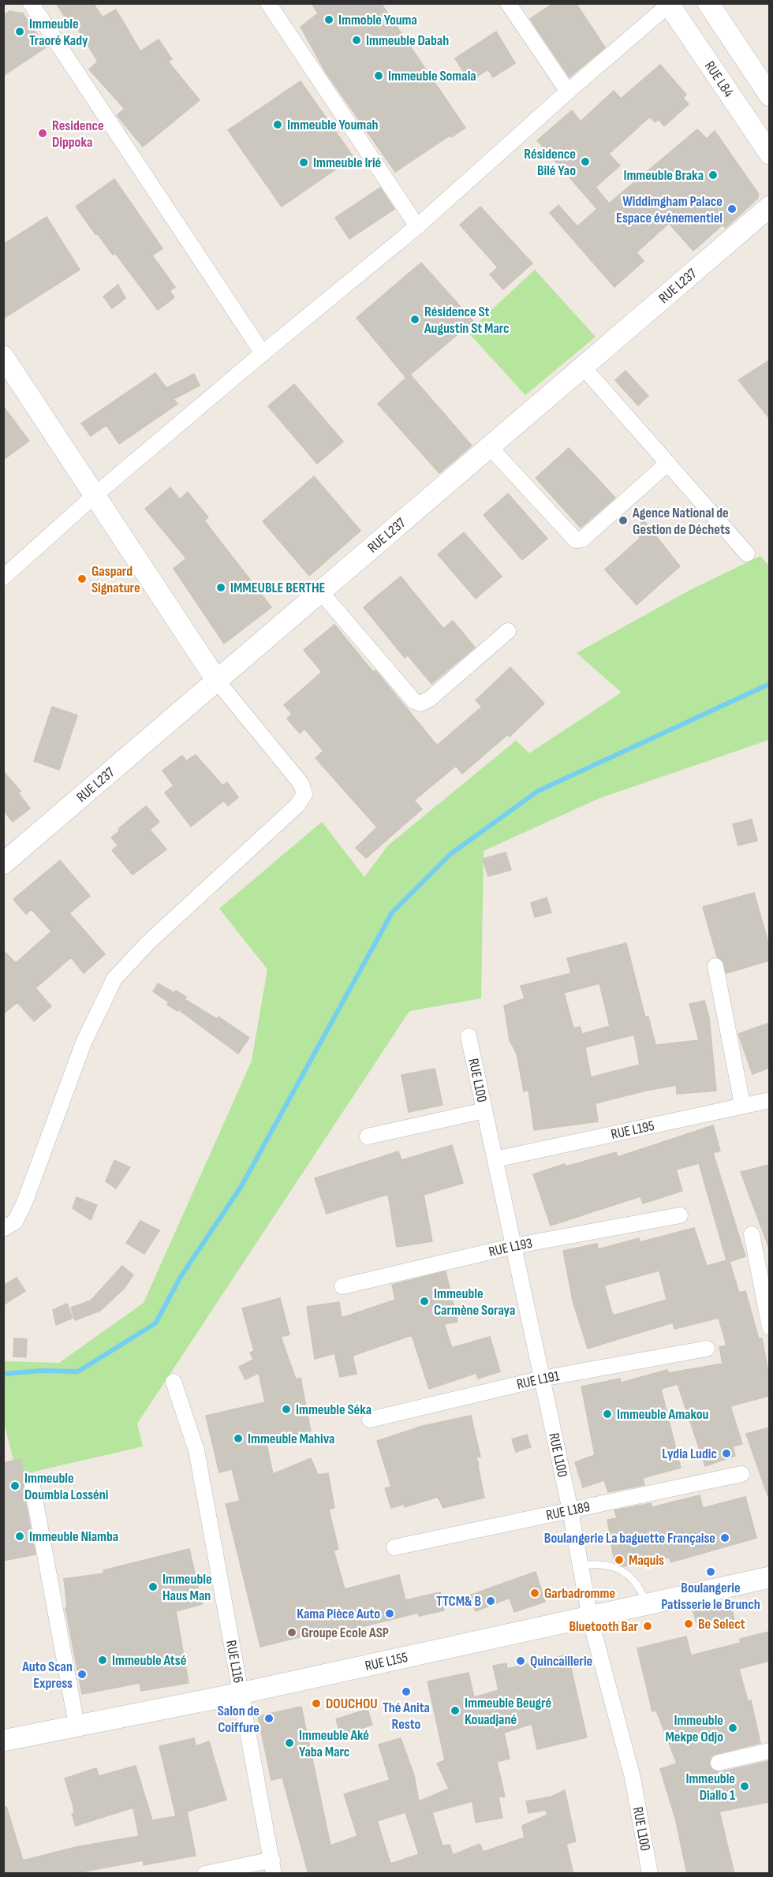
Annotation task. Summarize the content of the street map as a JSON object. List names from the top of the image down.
{
  "streets": {
    "street": [
      "RUE L84",
      "RUE L237",
      "RUE L100",
      "RUE L195",
      "RUE L193",
      "RUE L191",
      "RUE L189",
      "RUE L116",
      "RUE L155"
    ]
  },
  "crossings": [
    ["RUE L100", "RUE L195"],
    ["RUE L100", "RUE L193"],
    ["RUE L100", "RUE L191"],
    ["RUE L100", "RUE L189"],
    ["RUE L100", "RUE L155"],
    ["RUE L116", "RUE L155"]
  ],
  "places": [
    "Immoble Youma",
    "Immeuble Traoré Kady",
    "Immeuble Dabah",
    "Immeuble Somala",
    "Immeuble Youmah",
    "Residence Dippoka",
    "Résidence Bilé Yao",
    "Immeuble Irié",
    "Immeuble Braka",
    "Widdimgham Palace Espace événementiel",
    "Résidence St Augustin St Marc",
    "Agence National de Gestion de Déchets",
    "Gaspard Signature",
    "IMMEUBLE BERTHE",
    "Immeuble Carmène Soraya",
    "Immeuble Séka",
    "Immeuble Amakou",
    "Immeuble Mahiva",
    "Lydia Ludic",
    "Immeuble Doumbia Losséni",
    "Immeuble Niamba",
    "Boulangerie La baguette Française",
    "Maquis",
    "Boulangerie Patisserie le Brunch",
    "Immeuble Haus Man",
    "Garbadromme",
    "TTCM& B",
    "Kama Pièce Auto",
    "Be Select",
    "Bluetooth Bar",
    "Groupe Ecole ASP",
    "Immeuble Atsé",
    "Quincaillerie",
    "Auto Scan Express",
    "Thé Anita Resto",
    "DOUCHOU",
    "Immeuble Beugré Kouadjané",
    "Salon de Coiffure",
    "Immeuble Mekpe Odjo",
    "Immeuble Aké Yaba Marc",
    "Immeuble Diallo 1"
  ]
}
